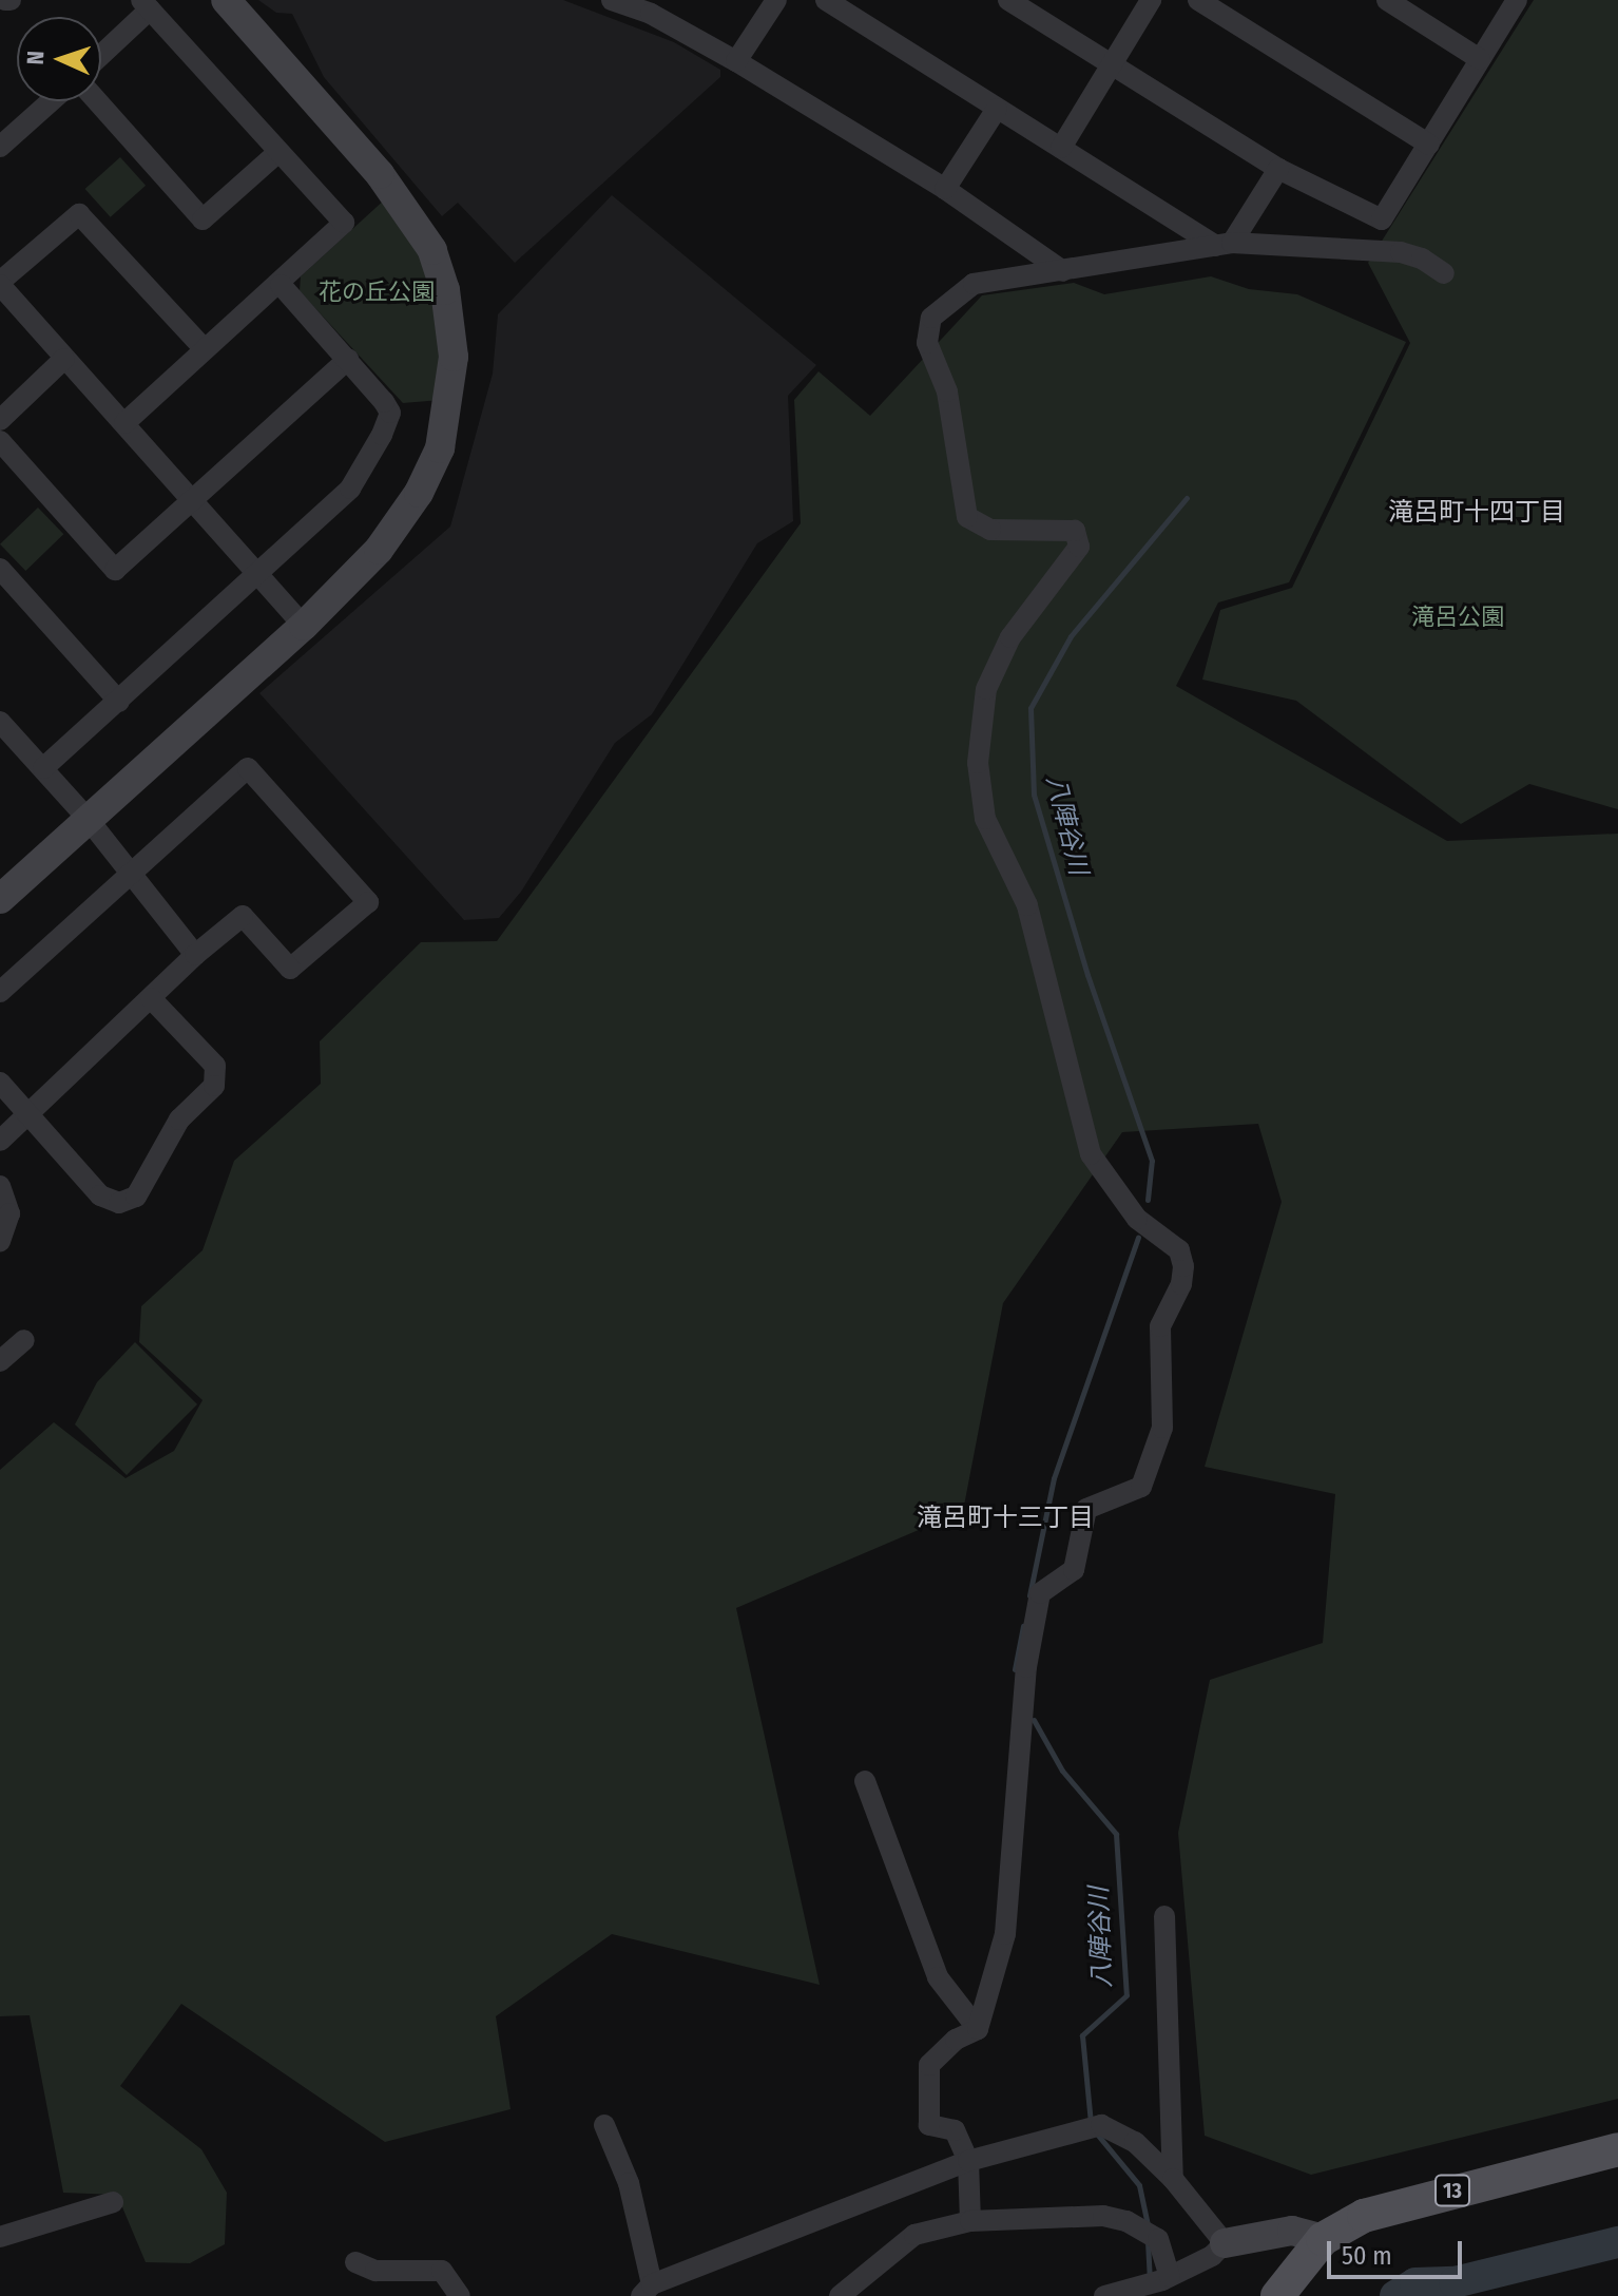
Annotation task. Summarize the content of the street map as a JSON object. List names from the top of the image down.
{
  "streets": {
    "main road": ["13"]
  },
  "districts": ["滝呂町十四丁目", "滝呂町十三丁目"],
  "water": ["八陣谷川"],
  "parks": ["花の丘公園", "滝呂公園"],
  "scale_bar": "50 m",
  "north": "left"
}
